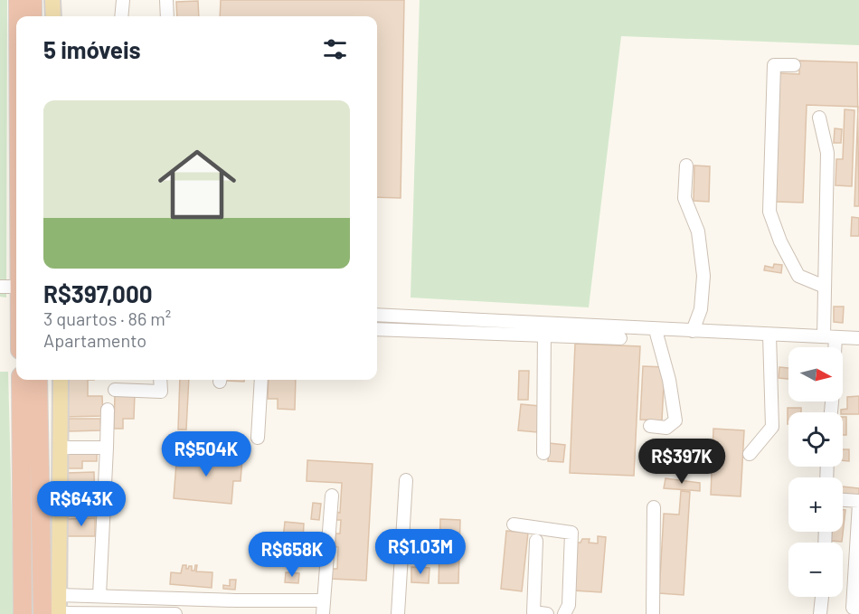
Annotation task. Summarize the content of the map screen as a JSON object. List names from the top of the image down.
{
  "north": "right",
  "page": {
    "heading": "5 imóveis",
    "list": [
      {
        "name": "R$397,000",
        "note": "3 quartos · 86 m² · Apartamento"
      }
    ],
    "map_buttons": ["+", "−"],
    "price": [
      "R$504K",
      "R$397K",
      "R$643K",
      "R$1.03M",
      "R$658K"
    ]
  }
}
